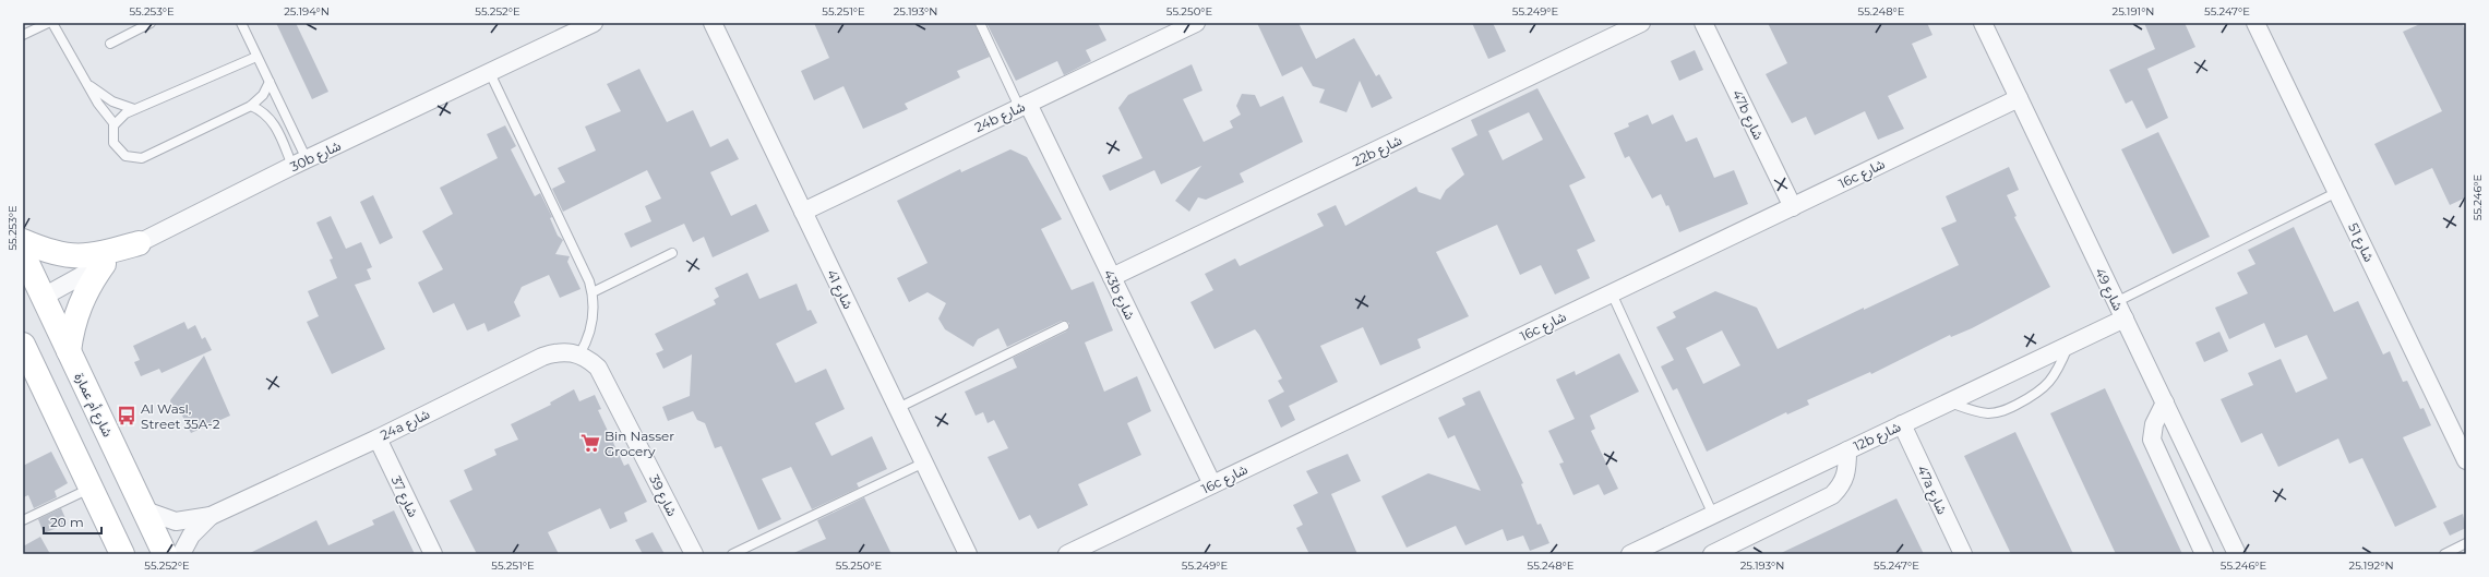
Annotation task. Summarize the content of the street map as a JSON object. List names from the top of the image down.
{
  "streets": {
    "street": [
      "47b شارع",
      "24b شارع",
      "22b شارع",
      "30b شارع",
      "16c شارع",
      "شارع 51",
      "شارع 41",
      "شارع 49",
      "43b شارع",
      "شارع أم عمارة",
      "24a شارع",
      "12b شارع",
      "47a شارع",
      "شارع 39",
      "شارع 37"
    ]
  },
  "crossings": [
    ["47b شارع", "16c شارع"],
    ["24b شارع", "شارع 41"],
    ["24b شارع", "43b شارع"],
    ["22b شارع", "43b شارع"],
    ["30b شارع", "شارع أم عمارة"],
    ["16c شارع", "شارع 49"],
    ["16c شارع", "43b شارع"],
    ["شارع 49", "12b شارع"],
    ["شارع أم عمارة", "24a شارع"],
    ["24a شارع", "شارع 39"],
    ["24a شارع", "شارع 37"],
    ["12b شارع", "47a شارع"]
  ],
  "places": {
    "bus stop": ["Al Wasl, Street 35A-2"],
    "supermarket": ["Bin Nasser Grocery"]
  },
  "scale_bar": "20 m",
  "coordinates": [
    "55.253°E",
    "25.194°N",
    "55.252°E",
    "55.251°E",
    "25.193°N",
    "55.250°E",
    "55.249°E",
    "55.248°E",
    "25.191°N",
    "55.247°E",
    "55.246°E",
    "25.192°N"
  ]
}
